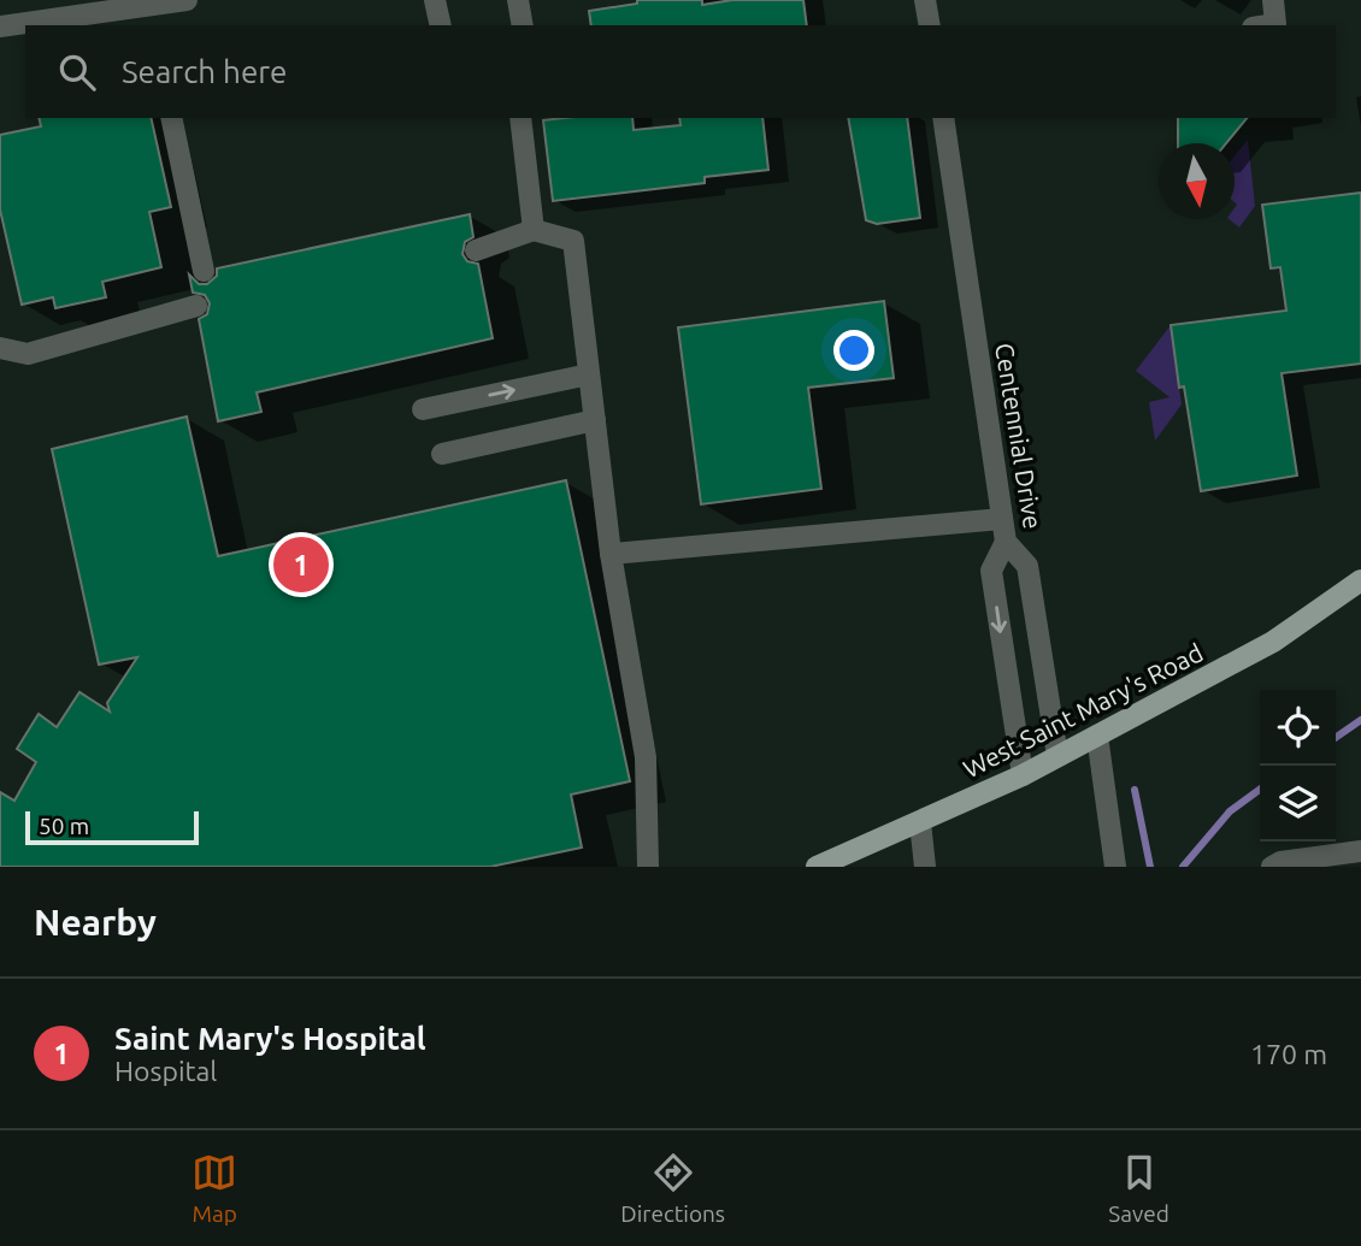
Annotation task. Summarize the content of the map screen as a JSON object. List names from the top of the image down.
{
  "streets": {
    "main road": ["West Saint Mary's Road"],
    "street": ["Centennial Drive"]
  },
  "crossings": [
    ["Centennial Drive", "West Saint Mary's Road"]
  ],
  "scale_bar": "50 m",
  "north": "bottom",
  "page": {
    "search": "Search here",
    "pins": "1",
    "scale": "50 m",
    "heading": "Nearby",
    "list": [
      {
        "mark": "1",
        "name": "Saint Mary's Hospital",
        "note": "Hospital",
        "value": "170 m"
      }
    ],
    "nav": ["Map", "Directions", "Saved"]
  }
}
